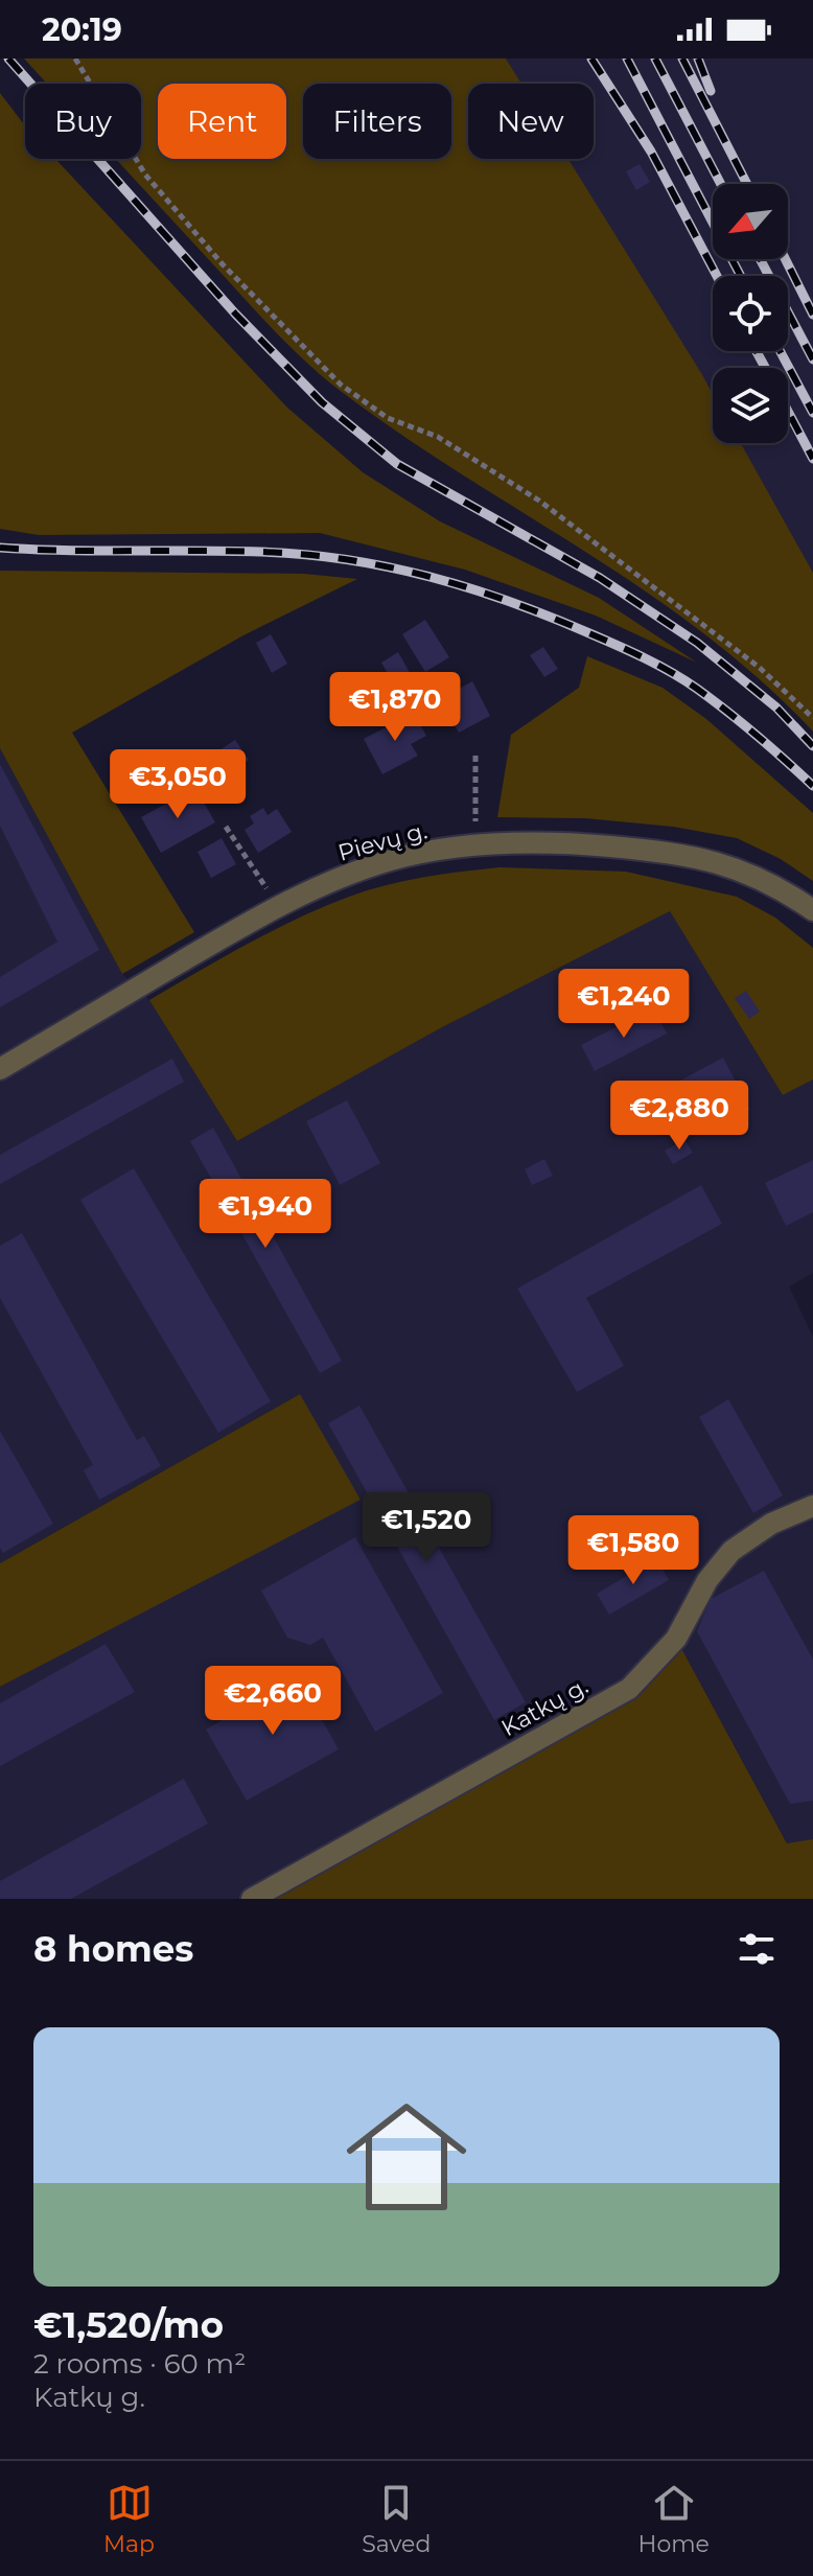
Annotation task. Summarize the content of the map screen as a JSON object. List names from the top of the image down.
{
  "streets": {
    "street": ["Pievų g.", "Katkų g."]
  },
  "north": "bottom left",
  "page": {
    "status": "20:19",
    "chip": [
      "Buy",
      "Rent",
      "Filters",
      "New"
    ],
    "price": [
      "€1,870",
      "€3,050",
      "€1,240",
      "€2,880",
      "€1,940",
      "€1,520",
      "€1,580",
      "€2,660"
    ],
    "heading": "8 homes",
    "list": [
      {
        "name": "€1,520/mo",
        "note": "2 rooms · 60 m² · Katkų g."
      }
    ],
    "tabs": ["Map", "Saved", "Home"]
  }
}
